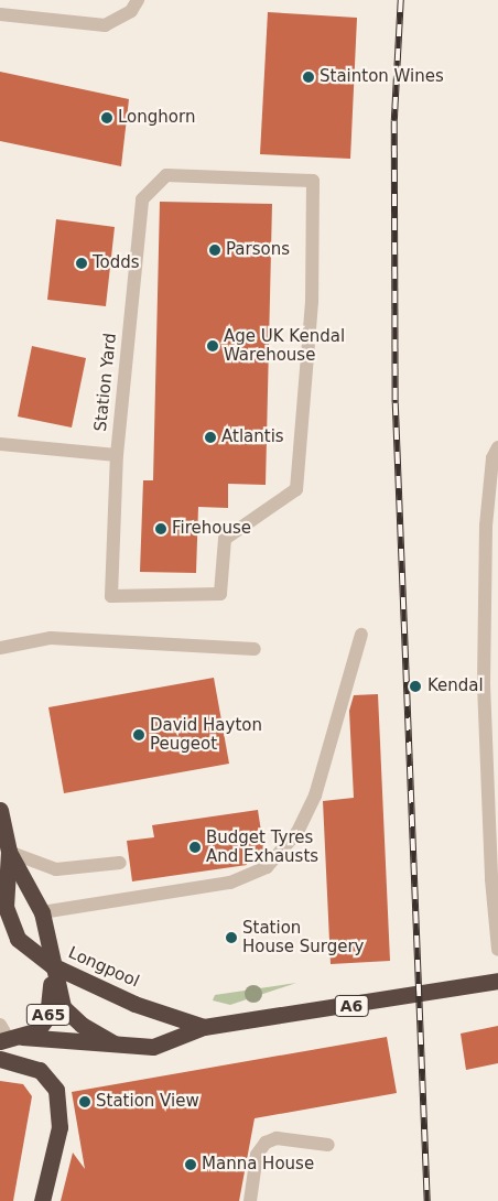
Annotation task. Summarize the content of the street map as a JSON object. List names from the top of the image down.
{
  "streets": {
    "highway": ["Longpool", "A6", "A65"],
    "lane": ["Station Yard"]
  },
  "crossings": [
    ["Longpool", "A6"],
    ["Longpool", "A65"],
    ["A6", "A65"]
  ],
  "places": [
    "Stainton Wines",
    "Longhorn",
    "Parsons",
    "Todds",
    "Age UK Kendal Warehouse",
    "Atlantis",
    "Firehouse",
    "Kendal",
    "David Hayton Peugeot",
    "Budget Tyres And Exhausts",
    "Station House Surgery",
    "Station View",
    "Manna House"
  ]
}
